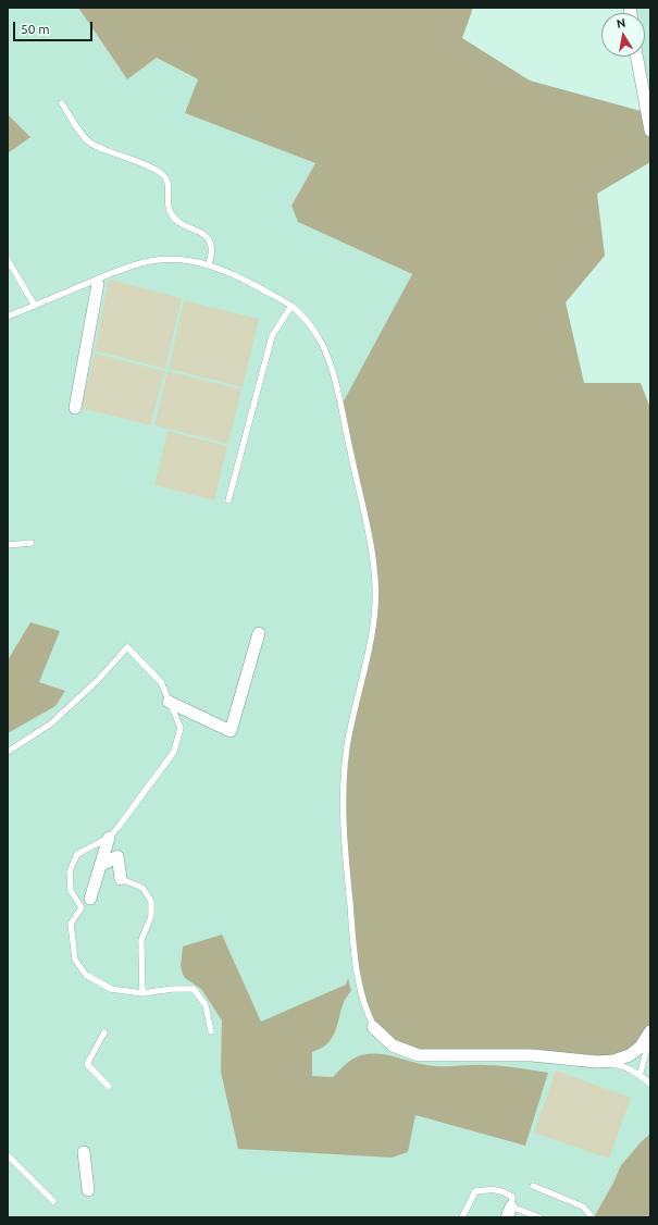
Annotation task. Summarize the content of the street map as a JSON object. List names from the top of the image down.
{
  "scale_bar": "50 m",
  "north": "top"
}
